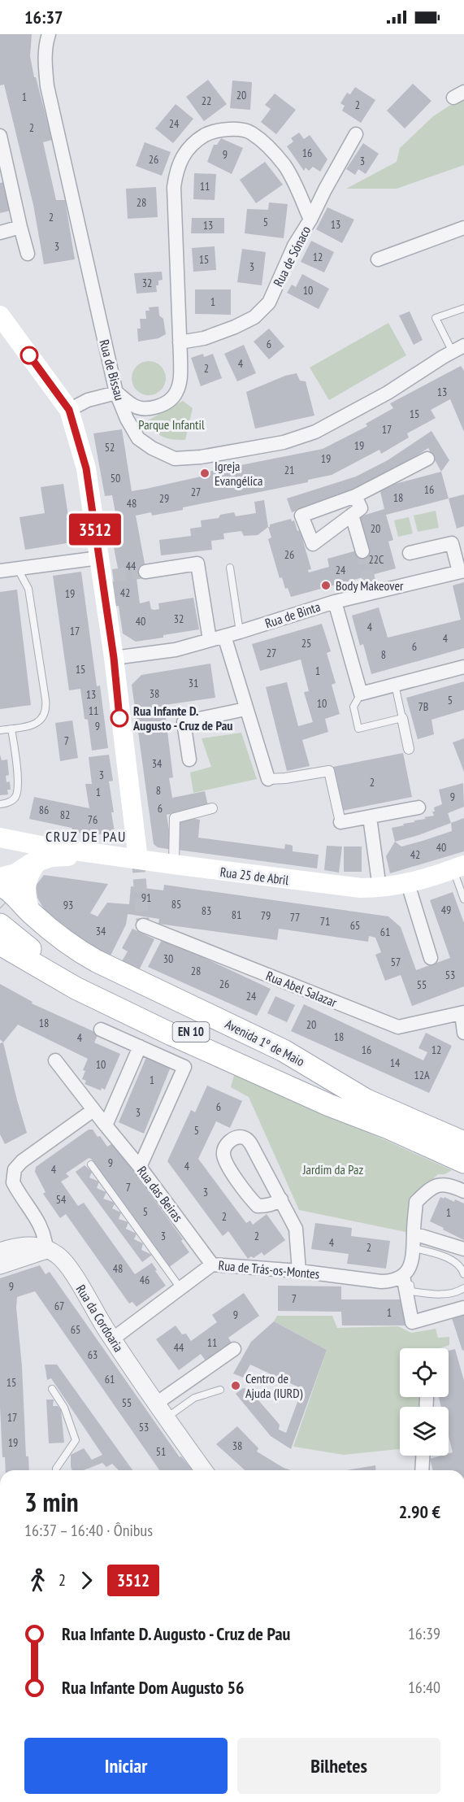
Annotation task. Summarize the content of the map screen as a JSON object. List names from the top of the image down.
{
  "streets": {
    "main road": ["Rua 25 de Abril", "EN 10", "Avenida 1º de Maio"],
    "street": [
      "Rua de Sónaco",
      "Rua de Bissau",
      "Rua de Binta",
      "Rua Abel Salazar",
      "Rua das Beiras",
      "Rua de Trás-os-Montes",
      "Rua da Cordoaria"
    ]
  },
  "crossings": [
    ["EN 10", "Avenida 1º de Maio"],
    ["Rua das Beiras", "Rua de Trás-os-Montes"],
    ["Rua de Trás-os-Montes", "Rua da Cordoaria"]
  ],
  "districts": ["CRUZ DE PAU"],
  "parks": ["Parque Infantil", "Jardim da Paz"],
  "places": [
    "Igreja Evangélica",
    "Body Makeover",
    "Rua Infante D. Augusto - Cruz de Pau",
    "Centro de Ajuda (IURD)"
  ],
  "lines": ["bus line 3512"],
  "house_numbers": [
    "20",
    "1",
    "22",
    "2",
    "24",
    "2",
    "16",
    "9",
    "26",
    "3",
    "11",
    "28",
    "2",
    "5",
    "13",
    "13",
    "3",
    "12",
    "15",
    "3",
    "32",
    "10",
    "1",
    "6",
    "4",
    "2",
    "13",
    "15",
    "17",
    "19",
    "52",
    "19",
    "21",
    "50",
    "16",
    "27",
    "18",
    "29",
    "48",
    "20",
    "26",
    "22C",
    "44",
    "24",
    "42",
    "19",
    "32",
    "40",
    "4",
    "17",
    "4",
    "25",
    "6",
    "27",
    "8",
    "15",
    "1",
    "31",
    "38",
    "13",
    "5",
    "10",
    "7B",
    "11",
    "9",
    "7",
    "34",
    "3",
    "2",
    "8",
    "1",
    "9",
    "6",
    "86",
    "82",
    "76",
    "40",
    "42",
    "91",
    "85",
    "93",
    "49",
    "83",
    "81",
    "79",
    "77",
    "71",
    "65",
    "34",
    "61",
    "30",
    "57",
    "28",
    "53",
    "26",
    "55",
    "24",
    "18",
    "20",
    "18",
    "4",
    "16",
    "12",
    "14",
    "10",
    "12A",
    "1",
    "6",
    "3",
    "5",
    "9",
    "4",
    "4",
    "7",
    "3",
    "54",
    "5",
    "1",
    "2",
    "3",
    "2",
    "4",
    "2",
    "48",
    "46",
    "9",
    "7",
    "67",
    "1",
    "9",
    "65",
    "11",
    "44",
    "63",
    "61",
    "15",
    "55",
    "17",
    "53",
    "19",
    "38",
    "51"
  ],
  "page": {
    "status": "16:37",
    "on_map": "3512",
    "heading": ["3 min", "16:37 – 16:40 · Ônibus", "2.90 €"],
    "legs": ["2", "3512"],
    "list": [
      {
        "name": "Rua Infante D. Augusto - Cruz de Pau",
        "value": "16:39"
      },
      {
        "name": "Rua Infante Dom Augusto 56",
        "value": "16:40"
      }
    ],
    "buttons": ["Iniciar", "Bilhetes"]
  }
}
